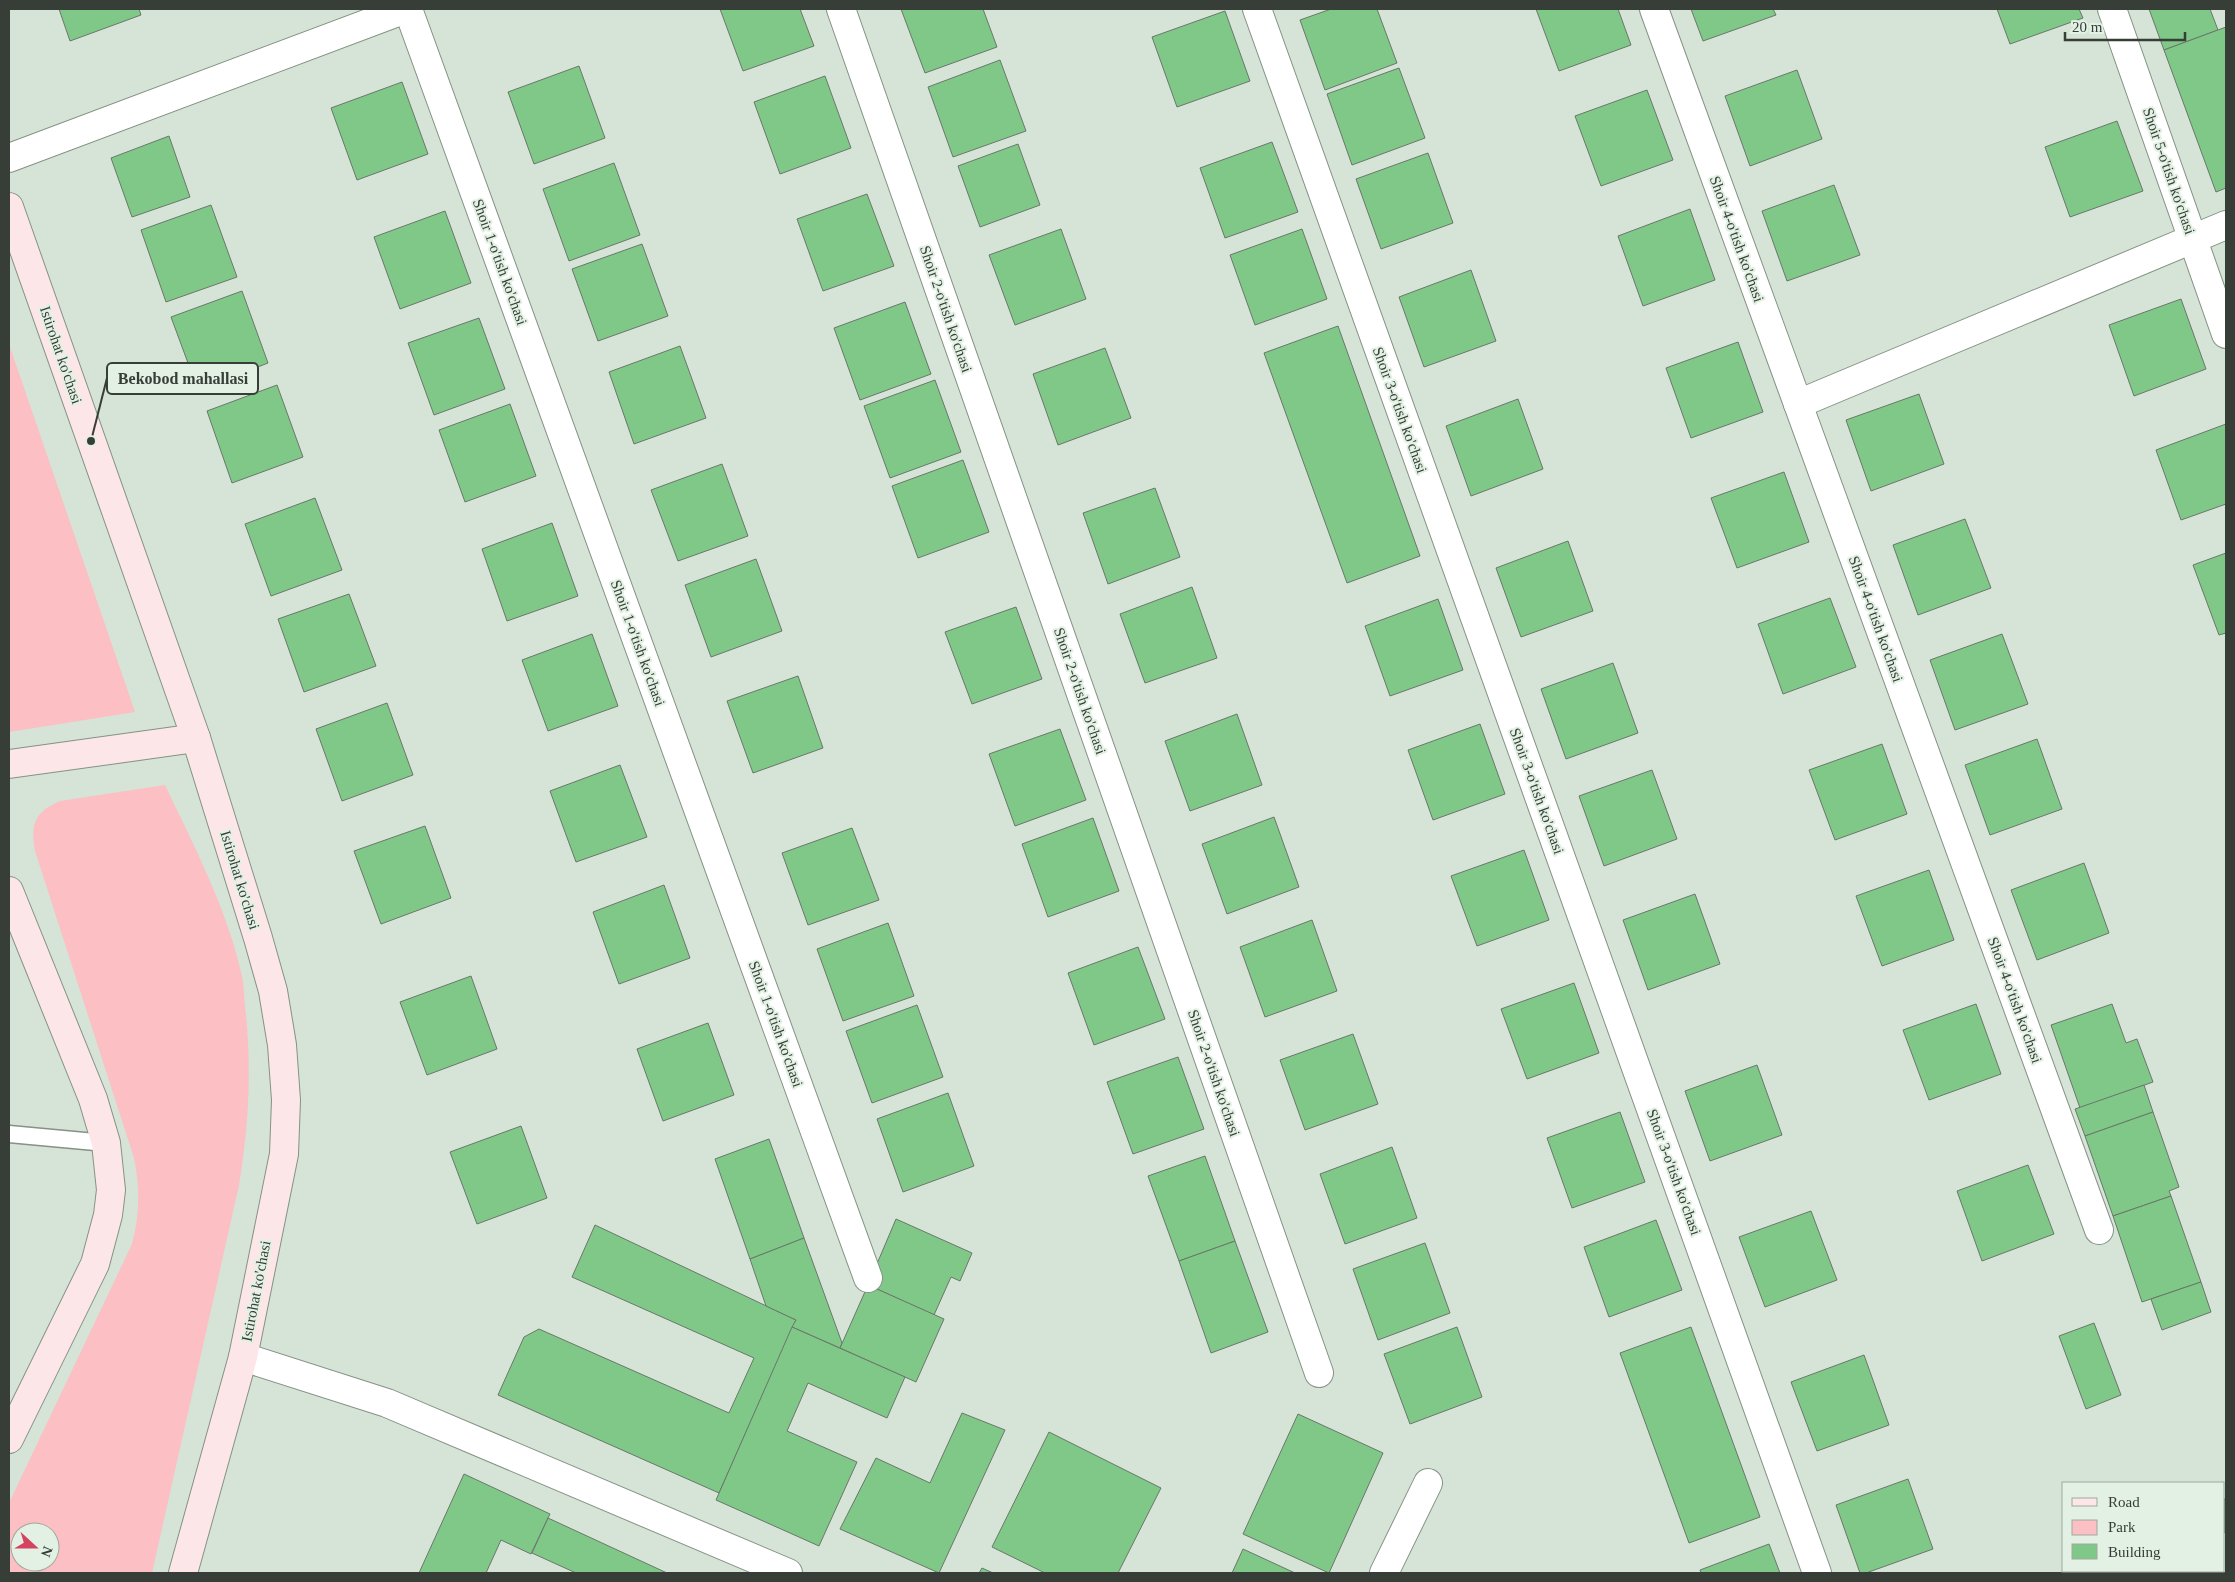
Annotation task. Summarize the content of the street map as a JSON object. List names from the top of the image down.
{
  "streets": {
    "main road": ["Istirohat ko'chasi"],
    "street": [
      "Shoir 5-o'tish ko'chasi",
      "Shoir 4-o'tish ko'chasi",
      "Shoir 1-o'tish ko'chasi",
      "Shoir 2-o'tish ko'chasi",
      "Shoir 3-o'tish ko'chasi"
    ]
  },
  "places": ["Bekobod mahallasi"],
  "legend": ["Road", "Park", "Building"],
  "scale_bar": "20 m",
  "north": "right"
}
